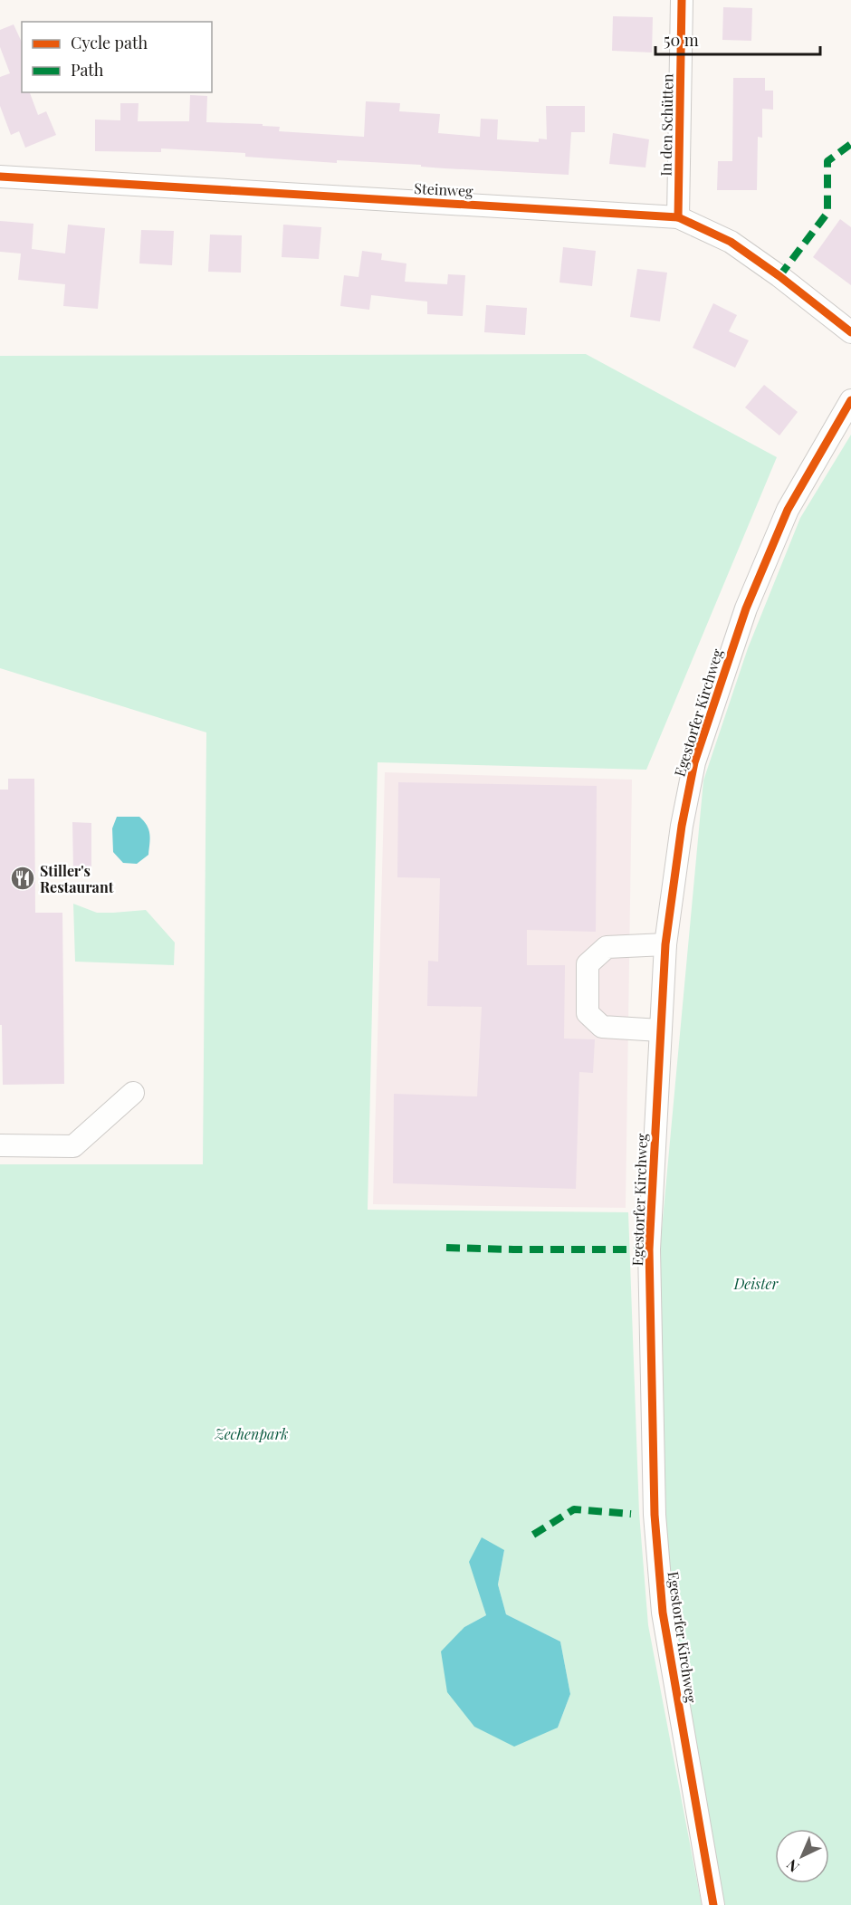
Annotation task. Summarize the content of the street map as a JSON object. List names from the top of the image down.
{
  "streets": {
    "street": ["In den Schütten", "Steinweg", "Egestorfer Kirchweg"]
  },
  "crossings": [
    ["In den Schütten", "Steinweg"]
  ],
  "parks": ["Deister", "Zechenpark"],
  "places": {
    "restaurant": ["Stiller's Restaurant"]
  },
  "legend": ["Cycle path", "Path"],
  "scale_bar": "50 m",
  "north": "bottom left"
}
